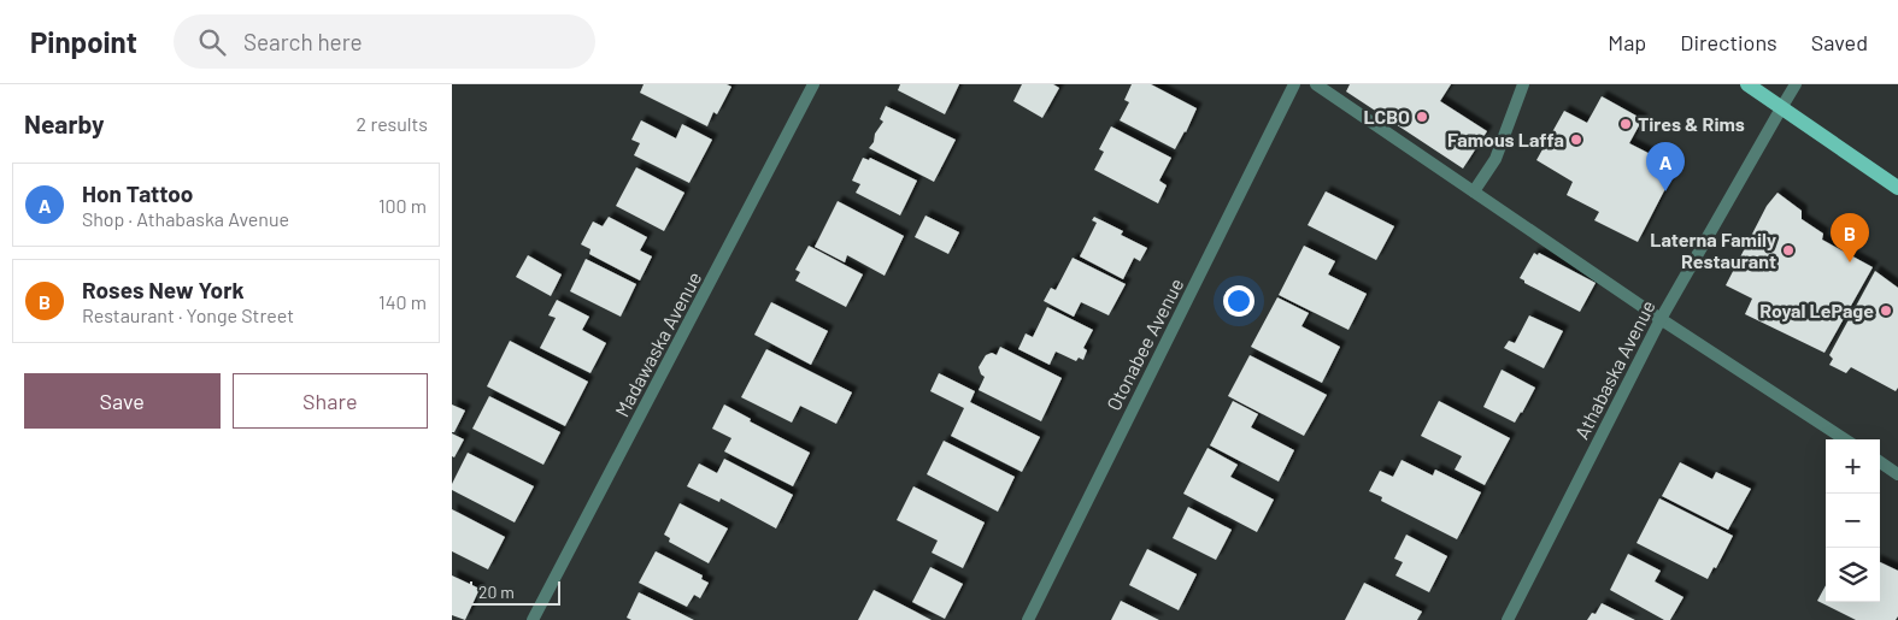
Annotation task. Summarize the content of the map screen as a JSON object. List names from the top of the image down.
{
  "streets": {
    "street": ["Madawaska Avenue", "Otonabee Avenue", "Athabaska Avenue"]
  },
  "places": [
    "LCBO",
    "Tires & Rims",
    "Famous Laffa",
    "Laterna Family Restaurant",
    "Royal LePage"
  ],
  "scale_bar": "20 m",
  "page": {
    "header": "Pinpoint",
    "search": "Search here",
    "nav": ["Map", "Directions", "Saved"],
    "heading": ["Nearby", "2 results"],
    "pins": ["A", "B"],
    "list": [
      {
        "mark": "A",
        "name": "Hon Tattoo",
        "note": "Shop · Athabaska Avenue",
        "value": "100 m"
      },
      {
        "mark": "B",
        "name": "Roses New York",
        "note": "Restaurant · Yonge Street",
        "value": "140 m"
      }
    ],
    "buttons": ["Save", "Share"],
    "map_buttons": ["+", "−"],
    "scale": "20 m"
  }
}
